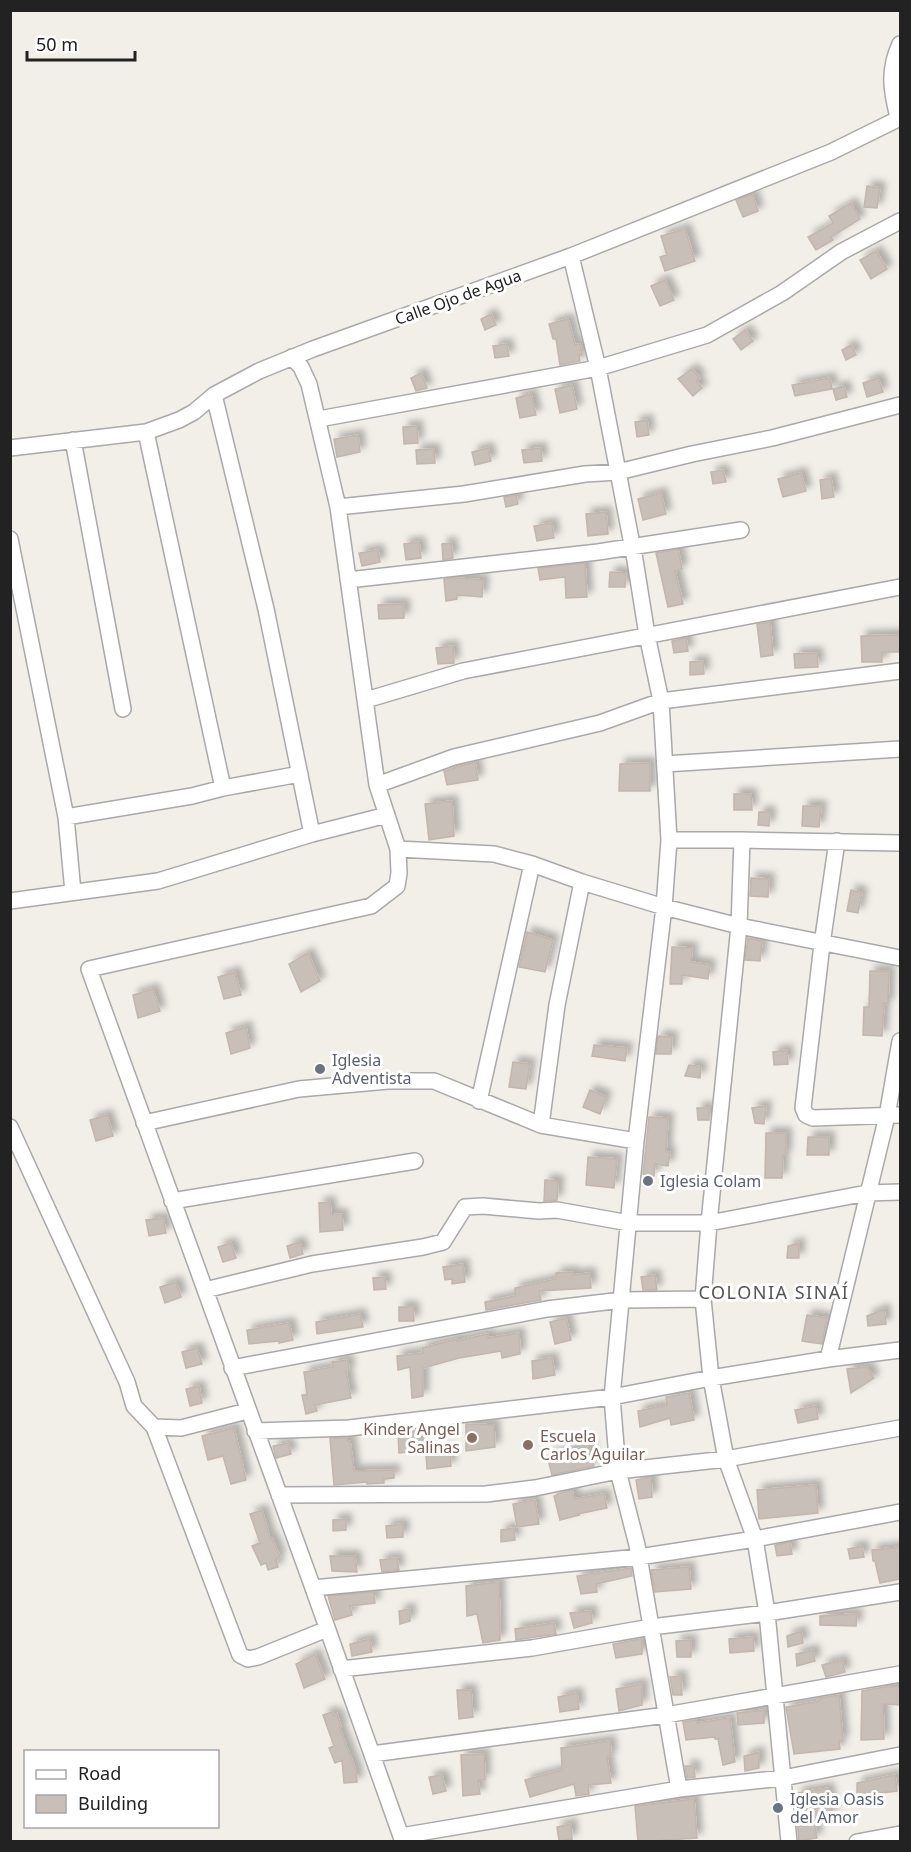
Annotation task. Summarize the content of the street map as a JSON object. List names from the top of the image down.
{
  "streets": {
    "street": ["Calle Ojo de Agua"]
  },
  "districts": ["COLONIA SINAÍ"],
  "places": [
    "Iglesia Adventista",
    "Iglesia Colam",
    "Kinder Angel Salinas",
    "Escuela Carlos Aguilar",
    "Iglesia Oasis del Amor"
  ],
  "legend": ["Road", "Building"],
  "scale_bar": "50 m"
}
